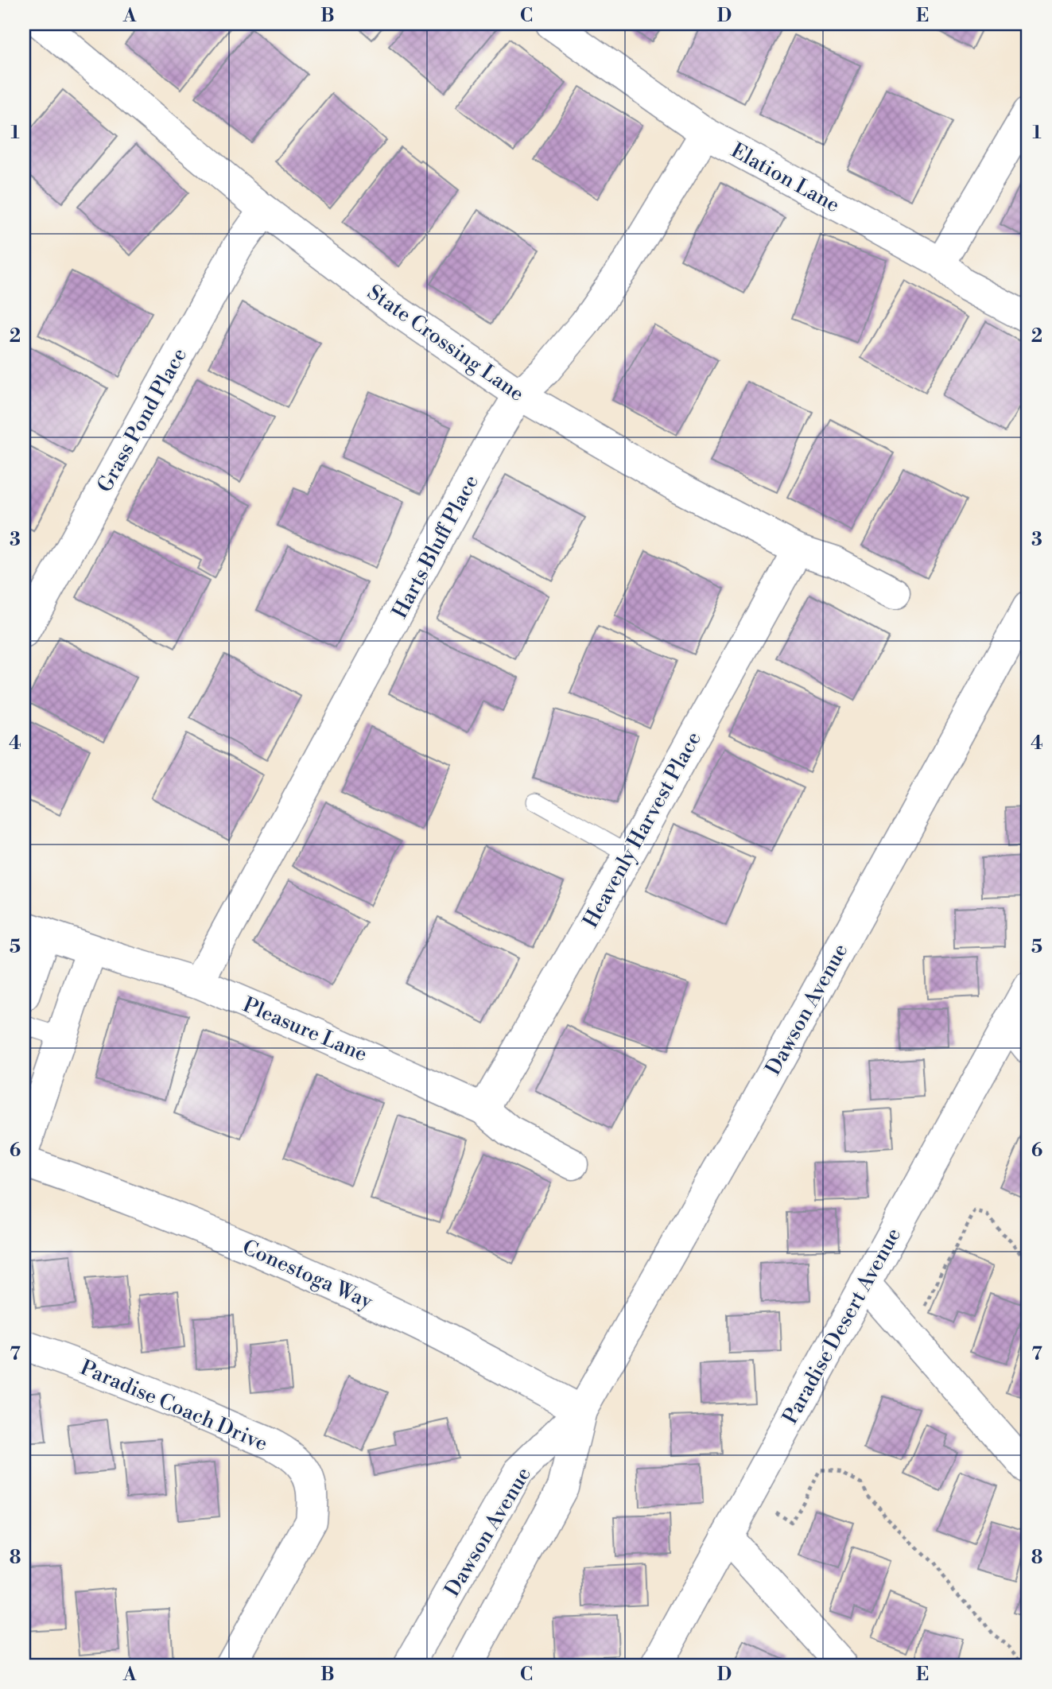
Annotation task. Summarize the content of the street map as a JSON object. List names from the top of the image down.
{
  "streets": {
    "street": [
      "Elation Lane",
      "State Crossing Lane",
      "Grass Pond Place",
      "Harts Bluff Place",
      "Heavenly Harvest Place",
      "Dawson Avenue",
      "Pleasure Lane",
      "Conestoga Way",
      "Paradise Desert Avenue",
      "Paradise Coach Drive"
    ]
  },
  "crossings": [
    ["Elation Lane", "Harts Bluff Place"],
    ["State Crossing Lane", "Grass Pond Place"],
    ["State Crossing Lane", "Harts Bluff Place"],
    ["State Crossing Lane", "Heavenly Harvest Place"],
    ["Harts Bluff Place", "Pleasure Lane"],
    ["Heavenly Harvest Place", "Pleasure Lane"],
    ["Dawson Avenue", "Conestoga Way"]
  ],
  "grid": {
    "columns": [
      "A",
      "B",
      "C",
      "D",
      "E"
    ],
    "rows": [
      "1",
      "2",
      "3",
      "4",
      "5",
      "6",
      "7",
      "8"
    ]
  }
}
